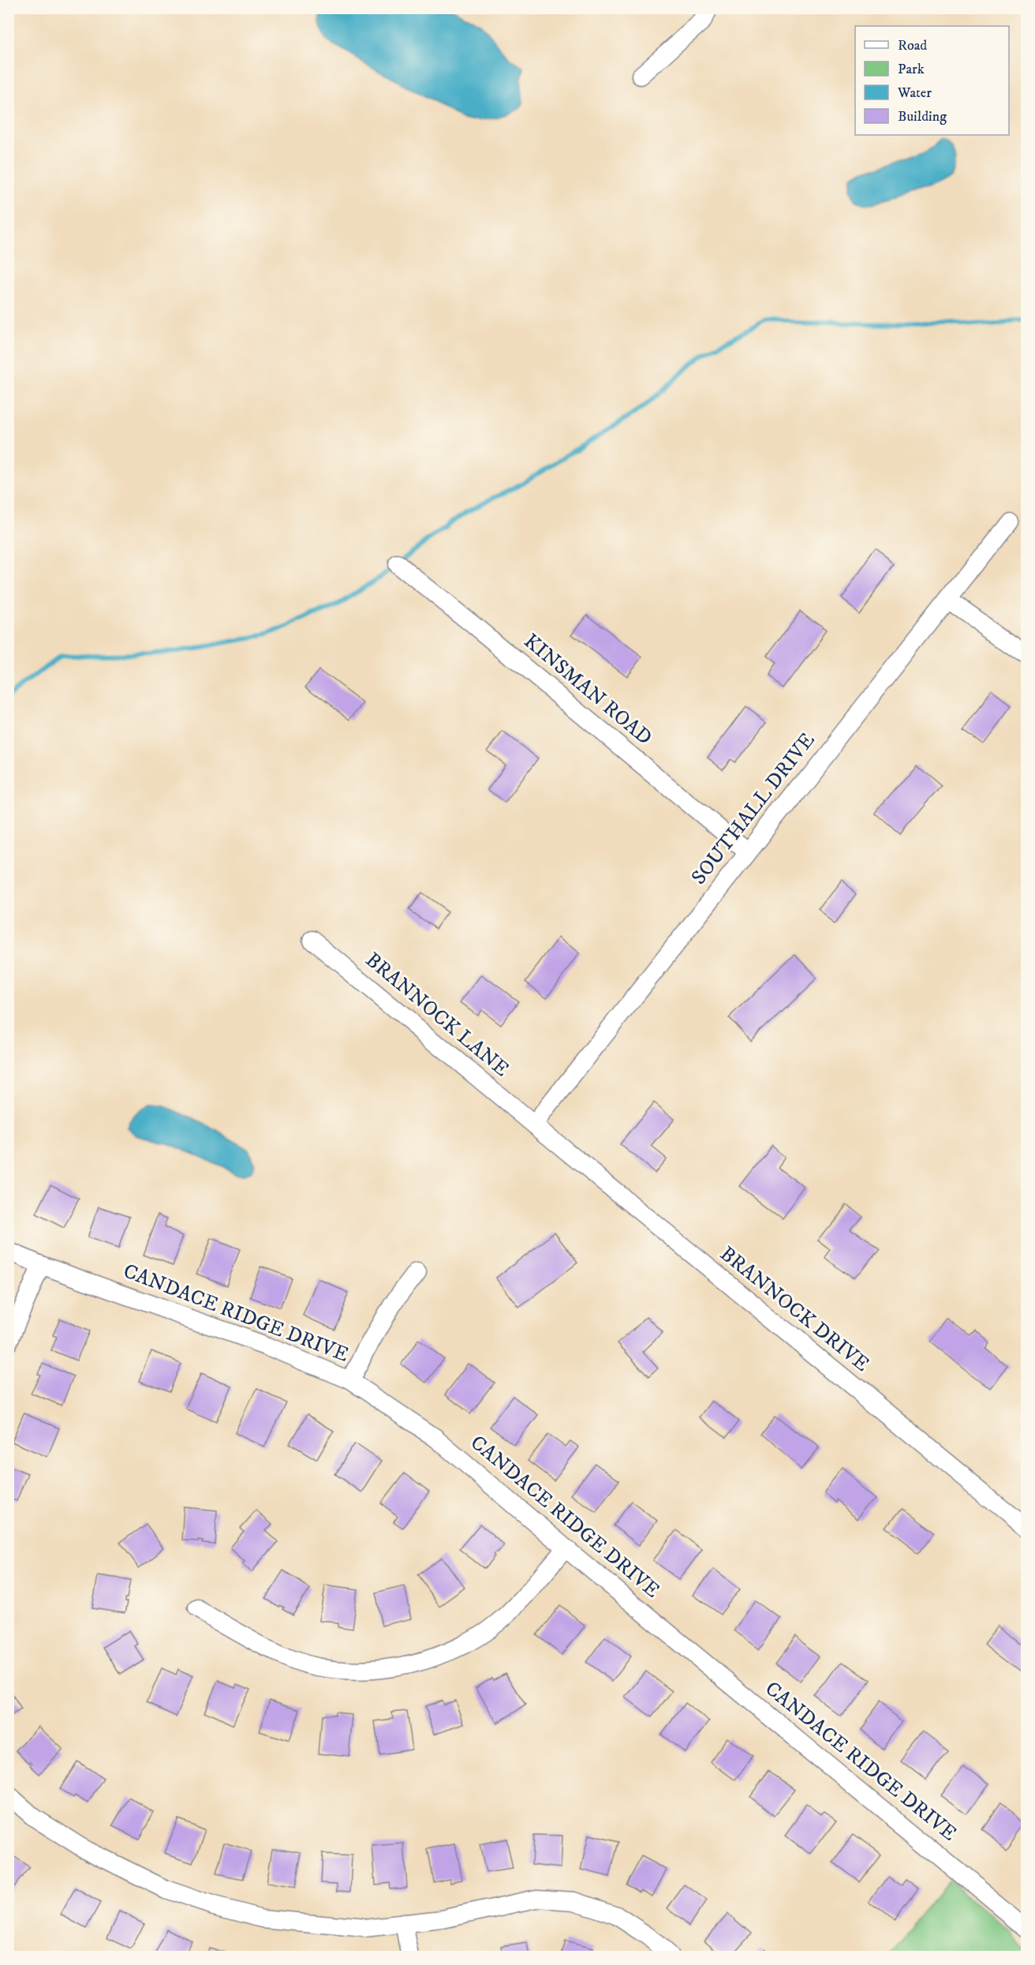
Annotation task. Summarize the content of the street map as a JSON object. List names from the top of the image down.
{
  "streets": {
    "street": [
      "KINSMAN ROAD",
      "SOUTHALL DRIVE",
      "BRANNOCK LANE",
      "BRANNOCK DRIVE",
      "CANDACE RIDGE DRIVE"
    ]
  },
  "crossings": [
    ["KINSMAN ROAD", "SOUTHALL DRIVE"],
    ["SOUTHALL DRIVE", "BRANNOCK LANE"],
    ["SOUTHALL DRIVE", "BRANNOCK DRIVE"],
    ["BRANNOCK LANE", "BRANNOCK DRIVE"]
  ],
  "legend": [
    "Road",
    "Park",
    "Water",
    "Building"
  ]
}
